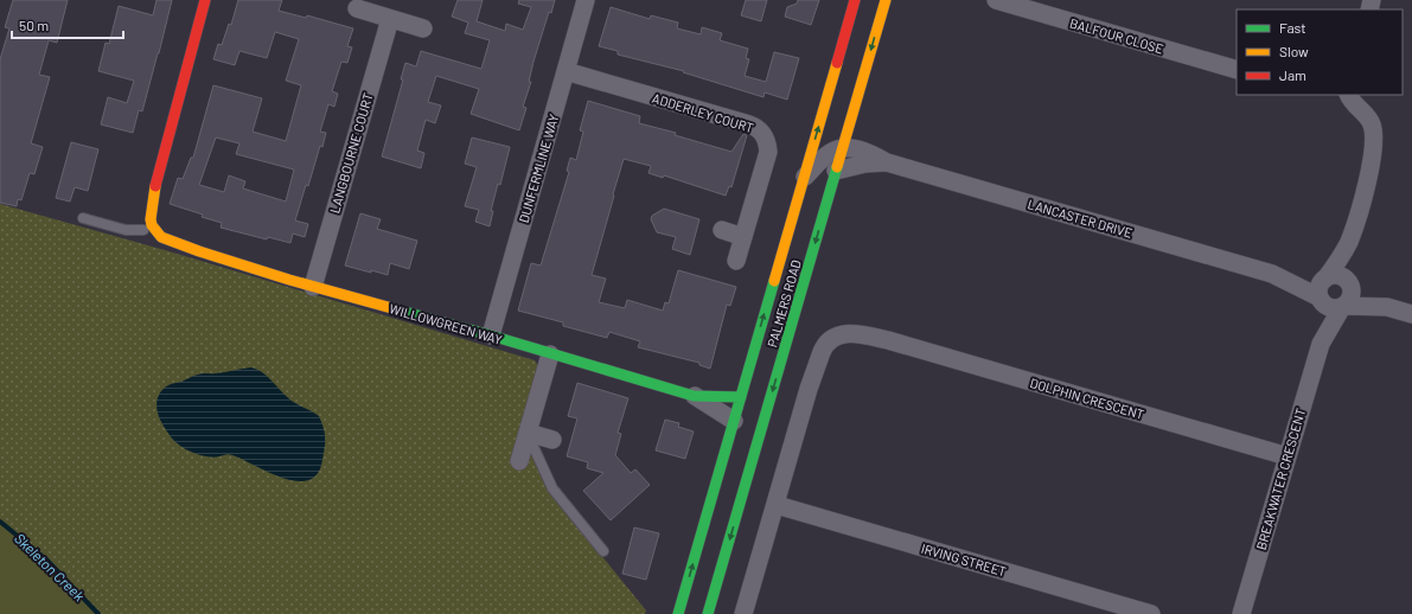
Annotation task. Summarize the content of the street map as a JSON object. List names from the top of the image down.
{
  "streets": {
    "main road": ["PALMERS ROAD", "WILLOWGREEN WAY"],
    "street": [
      "BALFOUR CLOSE",
      "ADDERLEY COURT",
      "LANGBOURNE COURT",
      "DUNFERMLINE WAY",
      "LANCASTER DRIVE",
      "DOLPHIN CRESCENT",
      "BREAKWATER CRESCENT",
      "IRVING STREET"
    ]
  },
  "crossings": [
    ["ADDERLEY COURT", "DUNFERMLINE WAY"],
    ["LANGBOURNE COURT", "WILLOWGREEN WAY"],
    ["DUNFERMLINE WAY", "WILLOWGREEN WAY"],
    ["LANCASTER DRIVE", "PALMERS ROAD"],
    ["LANCASTER DRIVE", "BREAKWATER CRESCENT"],
    ["PALMERS ROAD", "WILLOWGREEN WAY"],
    ["DOLPHIN CRESCENT", "BREAKWATER CRESCENT"],
    ["DOLPHIN CRESCENT", "IRVING STREET"]
  ],
  "water": ["Skeleton Creek"],
  "legend": ["Fast", "Slow", "Jam"],
  "scale_bar": "50 m"
}
